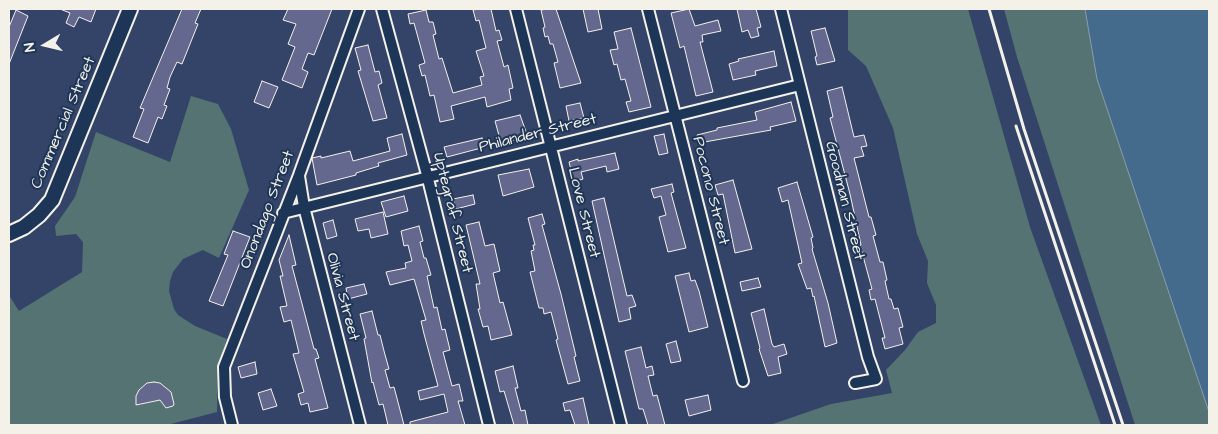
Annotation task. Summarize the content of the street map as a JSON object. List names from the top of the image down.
{
  "streets": {
    "main road": ["Commercial Street"],
    "street": [
      "Philander Street",
      "Pocono Street",
      "Goodman Street",
      "Onondago Street",
      "Uptegraf Street",
      "Love Street",
      "Olivia Street"
    ]
  },
  "crossings": [
    ["Philander Street", "Pocono Street"],
    ["Philander Street", "Goodman Street"],
    ["Philander Street", "Onondago Street"],
    ["Philander Street", "Uptegraf Street"],
    ["Philander Street", "Love Street"],
    ["Philander Street", "Olivia Street"],
    ["Onondago Street", "Olivia Street"]
  ],
  "north": "left"
}
